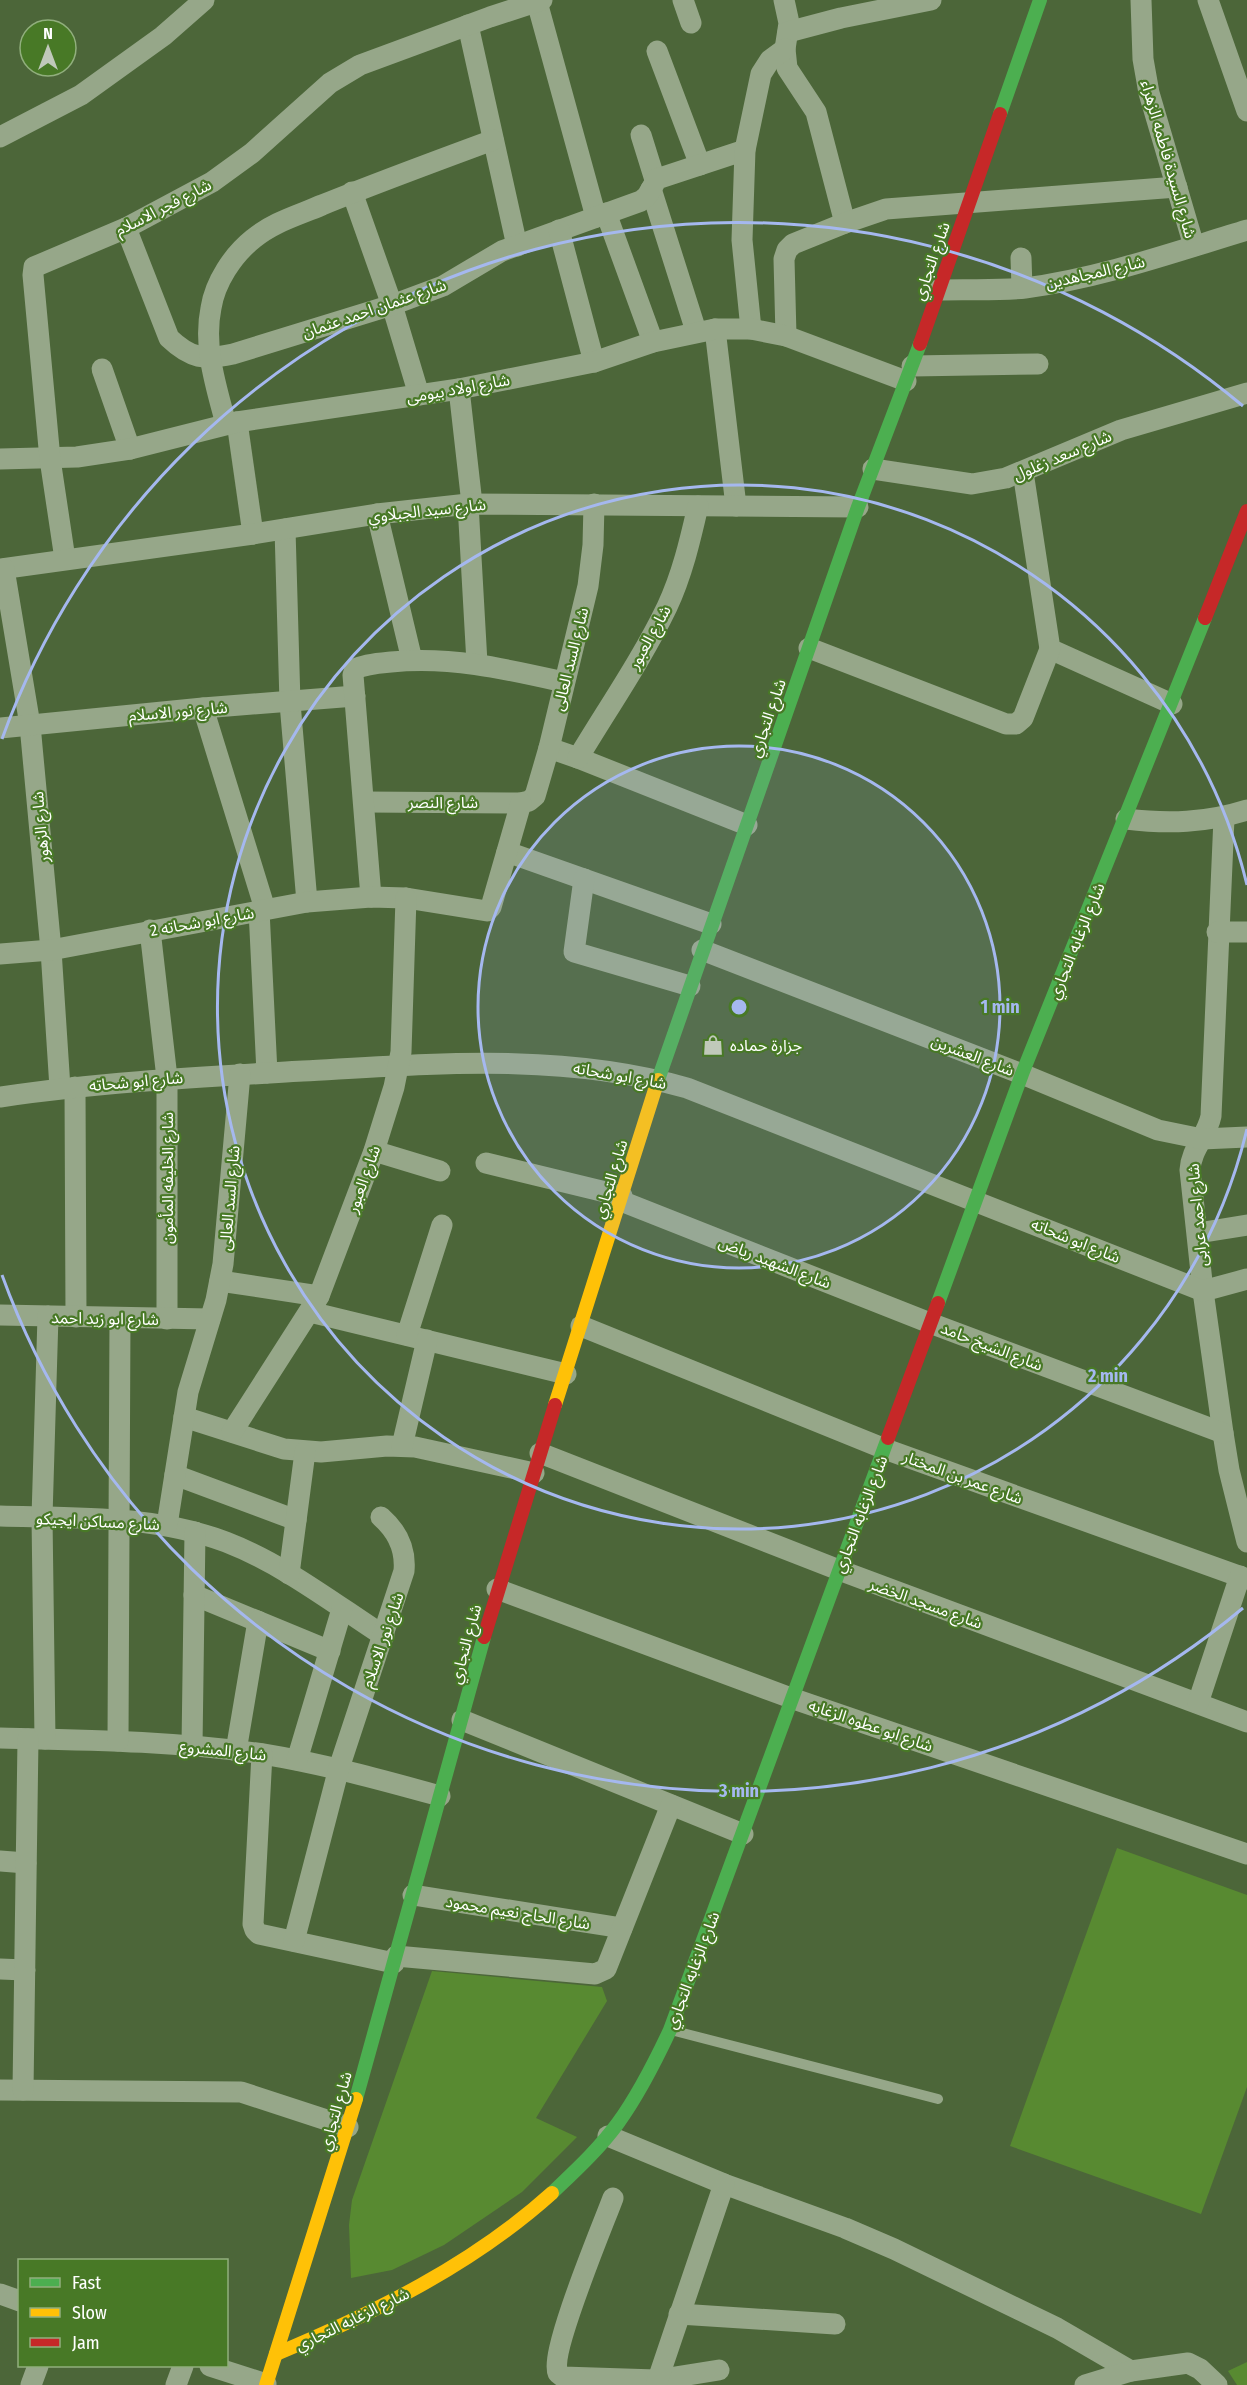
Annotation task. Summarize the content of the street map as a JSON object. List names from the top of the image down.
{
  "streets": {
    "street": [
      "شارع السيدة فاطمه الزهراء",
      "شارع فجر الاسلام",
      "شارع التجاري",
      "شارع المجاهدين",
      "شارع عثمان احمد عثمان",
      "شارع اولاد بيومى",
      "شارع سعد زغلول",
      "شارع سيد الجبلاوي",
      "شارع العبور",
      "شارع السد العالى",
      "شارع نور الاسلام",
      "شارع النصر",
      "شارع الزهور",
      "شارع ابو شحاته 2",
      "شارع الزغابه التجاري",
      "شارع العشرين",
      "شارع ابو شحاته",
      "شارع الخليفه المأمون",
      "شارع احمد عرابى",
      "شارع الشهيد رياض",
      "شارع ابو زيد احمد",
      "شارع الشيخ حامد",
      "شارع عمر بن المختار",
      "شارع مساكن ايجيكو",
      "شارع مسجد الخضر",
      "شارع ابو عطوه الزغابه",
      "شارع المشروع",
      "شارع الحاج نعيم محمود"
    ]
  },
  "crossings": [
    ["شارع السيدة فاطمه الزهراء", "شارع المجاهدين"],
    ["شارع فجر الاسلام", "شارع اولاد بيومى"],
    ["شارع فجر الاسلام", "شارع سيد الجبلاوي"],
    ["شارع التجاري", "شارع المجاهدين"],
    ["شارع التجاري", "شارع اولاد بيومى"],
    ["شارع التجاري", "شارع سعد زغلول"],
    ["شارع التجاري", "شارع سيد الجبلاوي"],
    ["شارع التجاري", "شارع الزغابه التجاري"],
    ["شارع التجاري", "شارع العشرين"],
    ["شارع التجاري", "شارع ابو شحاته"],
    ["شارع التجاري", "شارع الشهيد رياض"],
    ["شارع التجاري", "شارع عمر بن المختار"],
    ["شارع التجاري", "شارع مسجد الخضر"],
    ["شارع التجاري", "شارع ابو عطوه الزغابه"],
    ["شارع التجاري", "شارع المشروع"],
    ["شارع التجاري", "شارع الحاج نعيم محمود"],
    ["شارع سيد الجبلاوي", "شارع العبور"],
    ["شارع سيد الجبلاوي", "شارع السد العالى"],
    ["شارع سيد الجبلاوي", "شارع الزهور"],
    ["شارع العبور", "شارع ابو شحاته 2"],
    ["شارع العبور", "شارع ابو شحاته"],
    ["شارع العبور", "شارع مسجد الخضر"],
    ["شارع السد العالى", "شارع النصر"],
    ["شارع السد العالى", "شارع ابو شحاته"],
    ["شارع السد العالى", "شارع ابو زيد احمد"],
    ["شارع نور الاسلام", "شارع الزهور"],
    ["شارع نور الاسلام", "شارع مساكن ايجيكو"],
    ["شارع نور الاسلام", "شارع المشروع"],
    ["شارع الزهور", "شارع ابو شحاته 2"],
    ["شارع الزهور", "شارع ابو شحاته"],
    ["شارع الزهور", "شارع ابو زيد احمد"],
    ["شارع ابو شحاته 2", "شارع الخليفه المأمون"],
    ["شارع الزغابه التجاري", "شارع العشرين"],
    ["شارع الزغابه التجاري", "شارع ابو شحاته"],
    ["شارع الزغابه التجاري", "شارع الشهيد رياض"],
    ["شارع الزغابه التجاري", "شارع الشيخ حامد"],
    ["شارع الزغابه التجاري", "شارع عمر بن المختار"],
    ["شارع الزغابه التجاري", "شارع مسجد الخضر"],
    ["شارع الزغابه التجاري", "شارع ابو عطوه الزغابه"],
    ["شارع العشرين", "شارع احمد عرابى"],
    ["شارع ابو شحاته", "شارع الخليفه المأمون"],
    ["شارع ابو شحاته", "شارع احمد عرابى"],
    ["شارع الخليفه المأمون", "شارع ابو زيد احمد"],
    ["شارع احمد عرابى", "شارع الشيخ حامد"],
    ["شارع الشهيد رياض", "شارع الشيخ حامد"]
  ],
  "places": {
    "shop": ["جزارة حماده"]
  },
  "legend": ["Fast", "Slow", "Jam"],
  "north": "top",
  "rings": ["1 min", "2 min", "3 min"]
}
